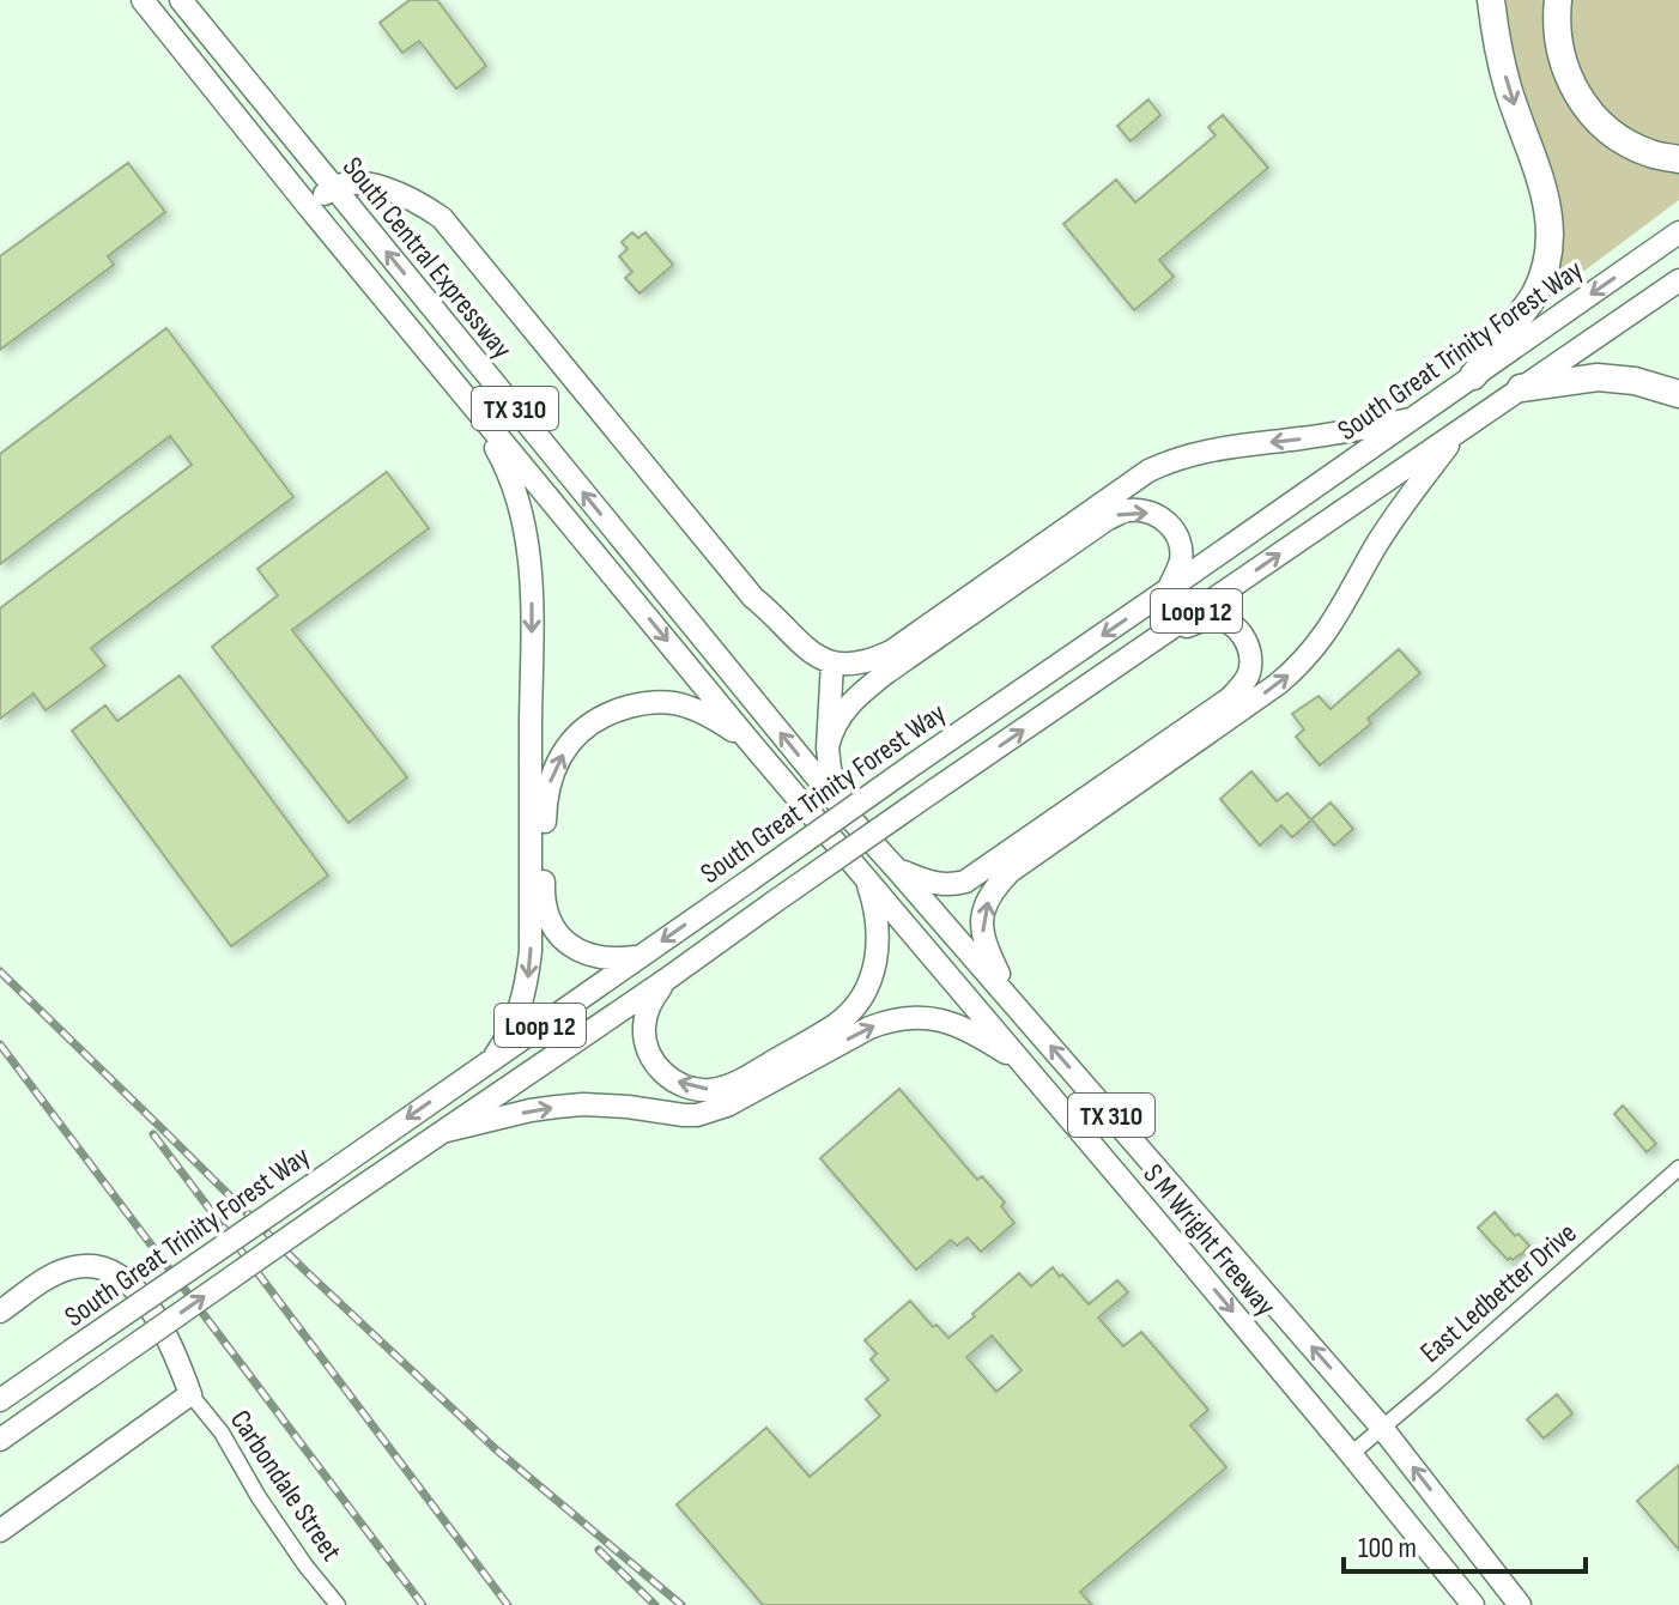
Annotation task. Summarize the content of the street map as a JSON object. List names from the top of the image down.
{
  "streets": {
    "main road": [
      "South Central Expressway",
      "South Great Trinity Forest Way",
      "TX 310",
      "Loop 12",
      "S M Wright Freeway"
    ],
    "street": ["East Ledbetter Drive", "Carbondale Street"]
  },
  "crossings": [
    ["South Central Expressway", "S M Wright Freeway"],
    ["S M Wright Freeway", "East Ledbetter Drive"]
  ],
  "scale_bar": "100 m"
}
